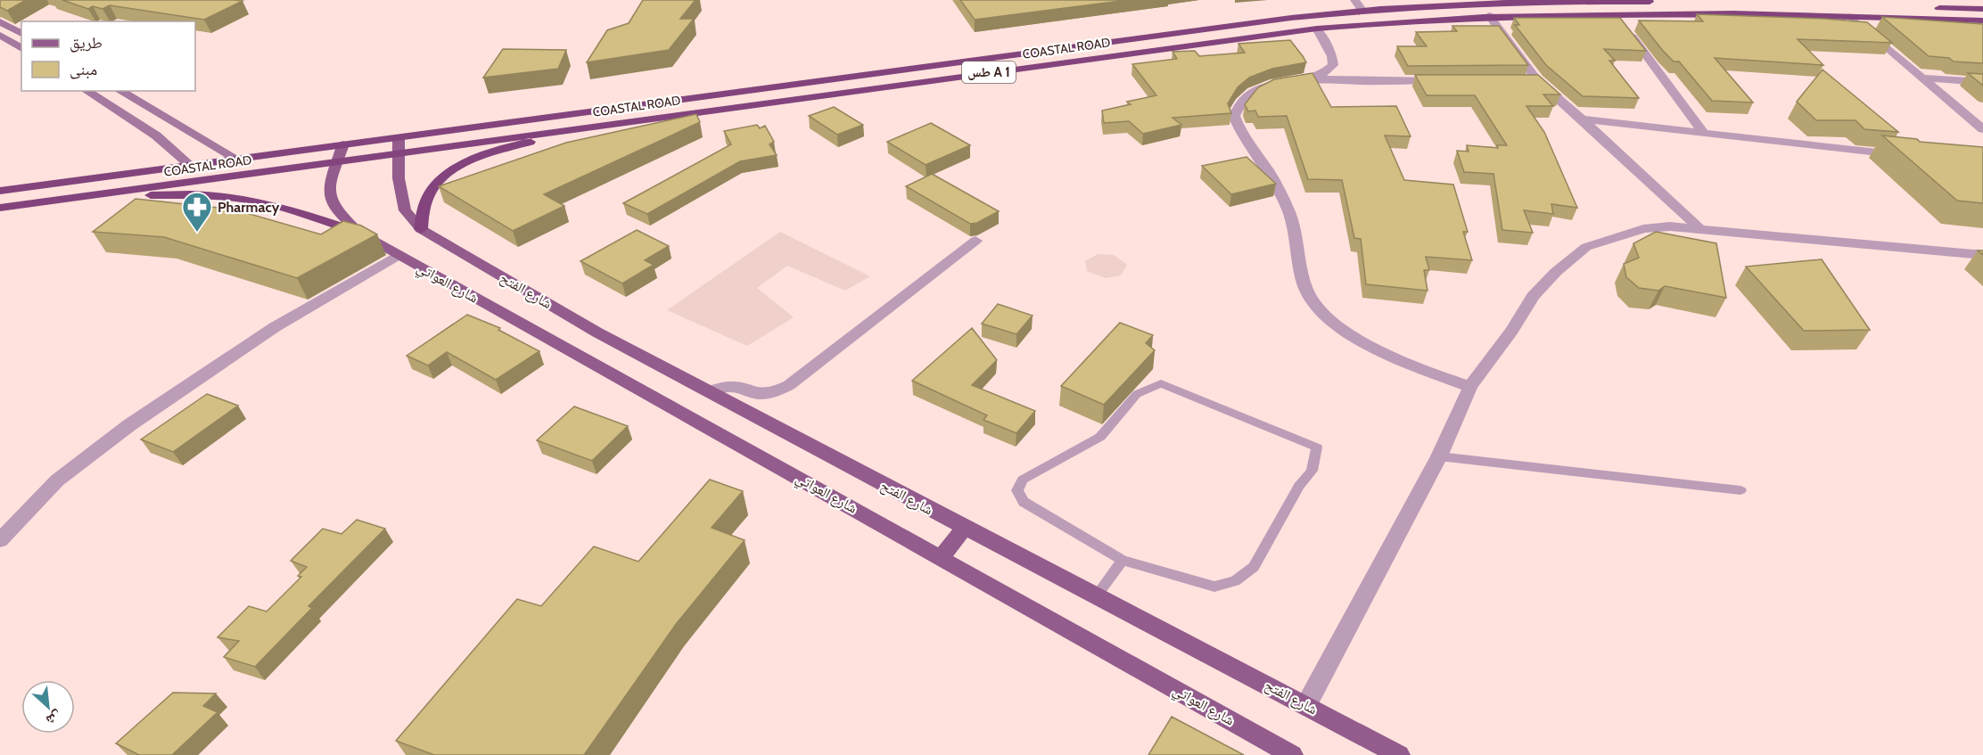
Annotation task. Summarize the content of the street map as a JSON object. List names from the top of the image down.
{
  "streets": {
    "highway": ["COASTAL ROAD", "طس A 1"],
    "main road": ["شارع العواتي", "شارع الفتح"]
  },
  "crossings": [
    ["COASTAL ROAD", "شارع العواتي"]
  ],
  "places": {
    "pharmacy": ["Pharmacy"]
  },
  "legend": ["طريق", "مبنى"],
  "north": "bottom right"
}
